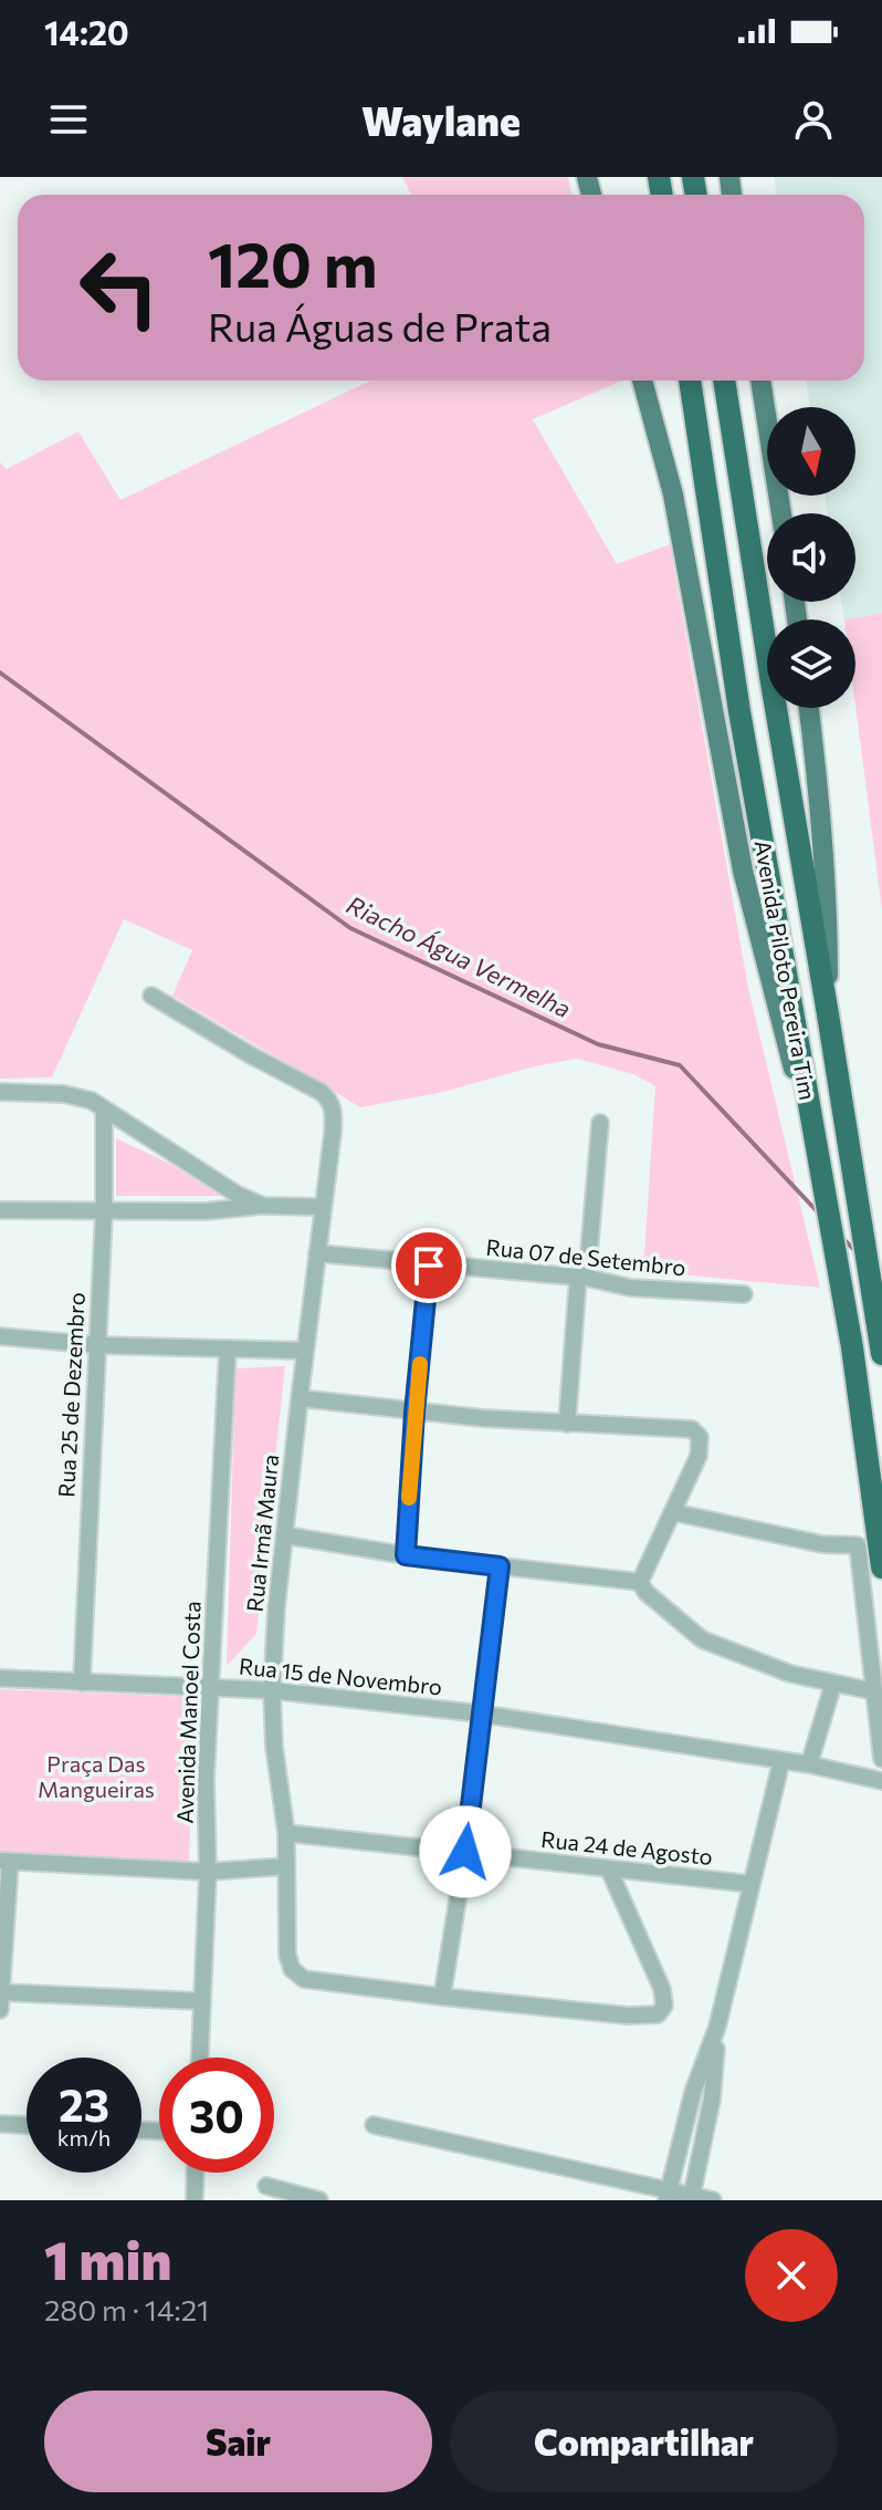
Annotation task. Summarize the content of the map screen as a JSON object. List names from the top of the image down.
{
  "streets": {
    "highway": ["Avenida Piloto Pereira Tim"],
    "street": [
      "Rua 07 de Setembro",
      "Rua 25 de Dezembro",
      "Rua Irmã Maura",
      "Rua 15 de Novembro",
      "Avenida Manoel Costa",
      "Rua 24 de Agosto"
    ]
  },
  "crossings": [
    ["Rua 07 de Setembro", "Rua Irmã Maura"],
    ["Rua 25 de Dezembro", "Rua 15 de Novembro"],
    ["Rua Irmã Maura", "Rua 15 de Novembro"],
    ["Rua Irmã Maura", "Rua 24 de Agosto"],
    ["Rua 15 de Novembro", "Avenida Manoel Costa"]
  ],
  "water": ["Riacho Água Vermelha"],
  "parks": ["Praça Das Mangueiras"],
  "north": "bottom",
  "page": {
    "status": "14:20",
    "header": "Waylane",
    "turn": ["120 m", "Rua Águas de Prata"],
    "speed": "23 km/h",
    "limit": "30",
    "heading": ["1 min", "280 m · 14:21"],
    "buttons": ["Sair", "Compartilhar"]
  }
}
